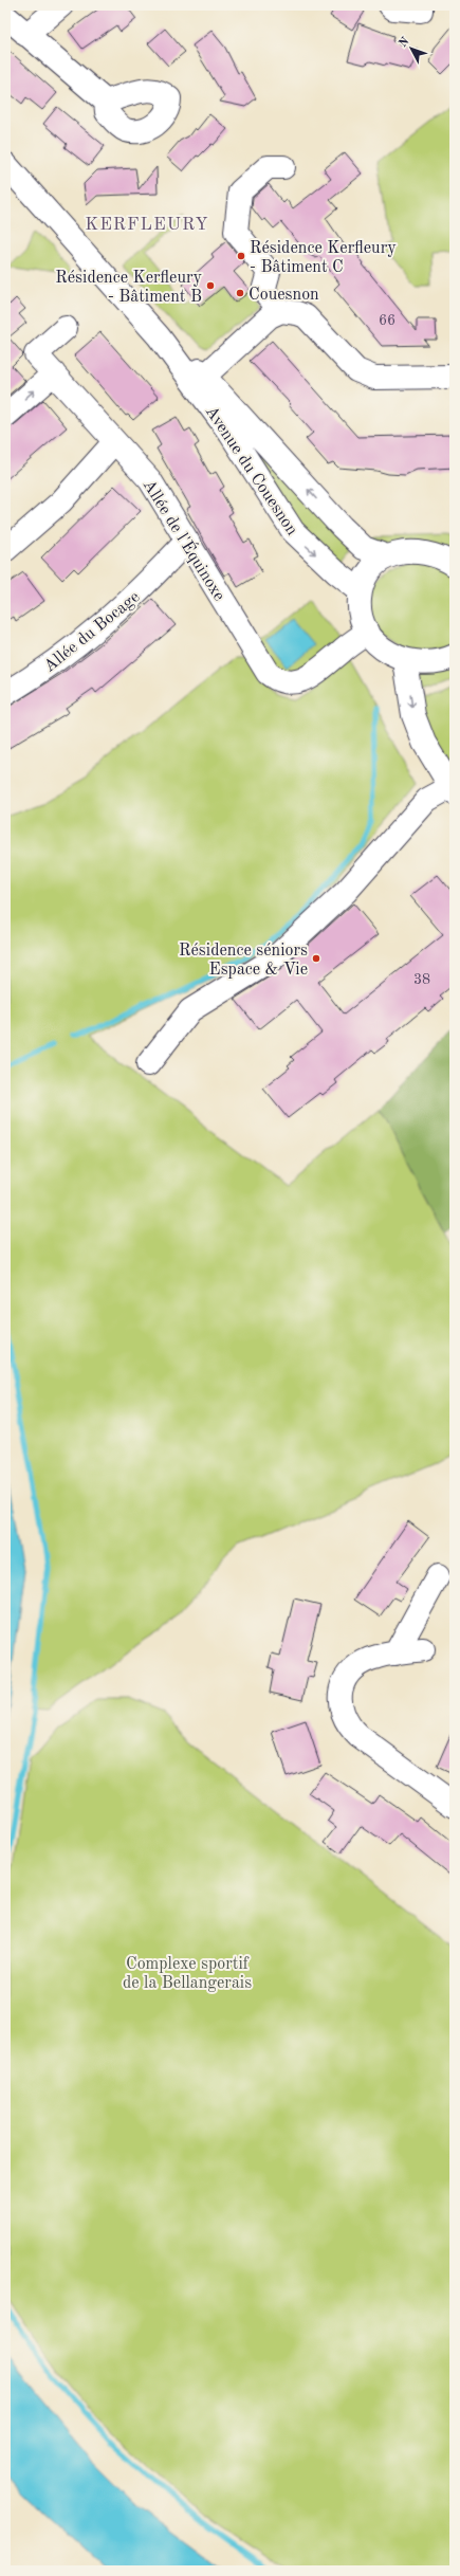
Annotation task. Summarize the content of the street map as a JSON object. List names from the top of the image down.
{
  "streets": {
    "street": ["Avenue du Couesnon", "Allée de l'Équinoxe", "Allée du Bocage"]
  },
  "crossings": [
    ["Allée de l'Équinoxe", "Allée du Bocage"]
  ],
  "districts": ["KERFLEURY"],
  "parks": ["Complexe sportif de la Bellangerais"],
  "places": [
    "Résidence Kerfleury - Bâtiment C",
    "Résidence Kerfleury - Bâtiment B",
    "Couesnon",
    "Résidence séniors Espace & Vie"
  ],
  "house_numbers": ["66", "38"],
  "north": "top left"
}
